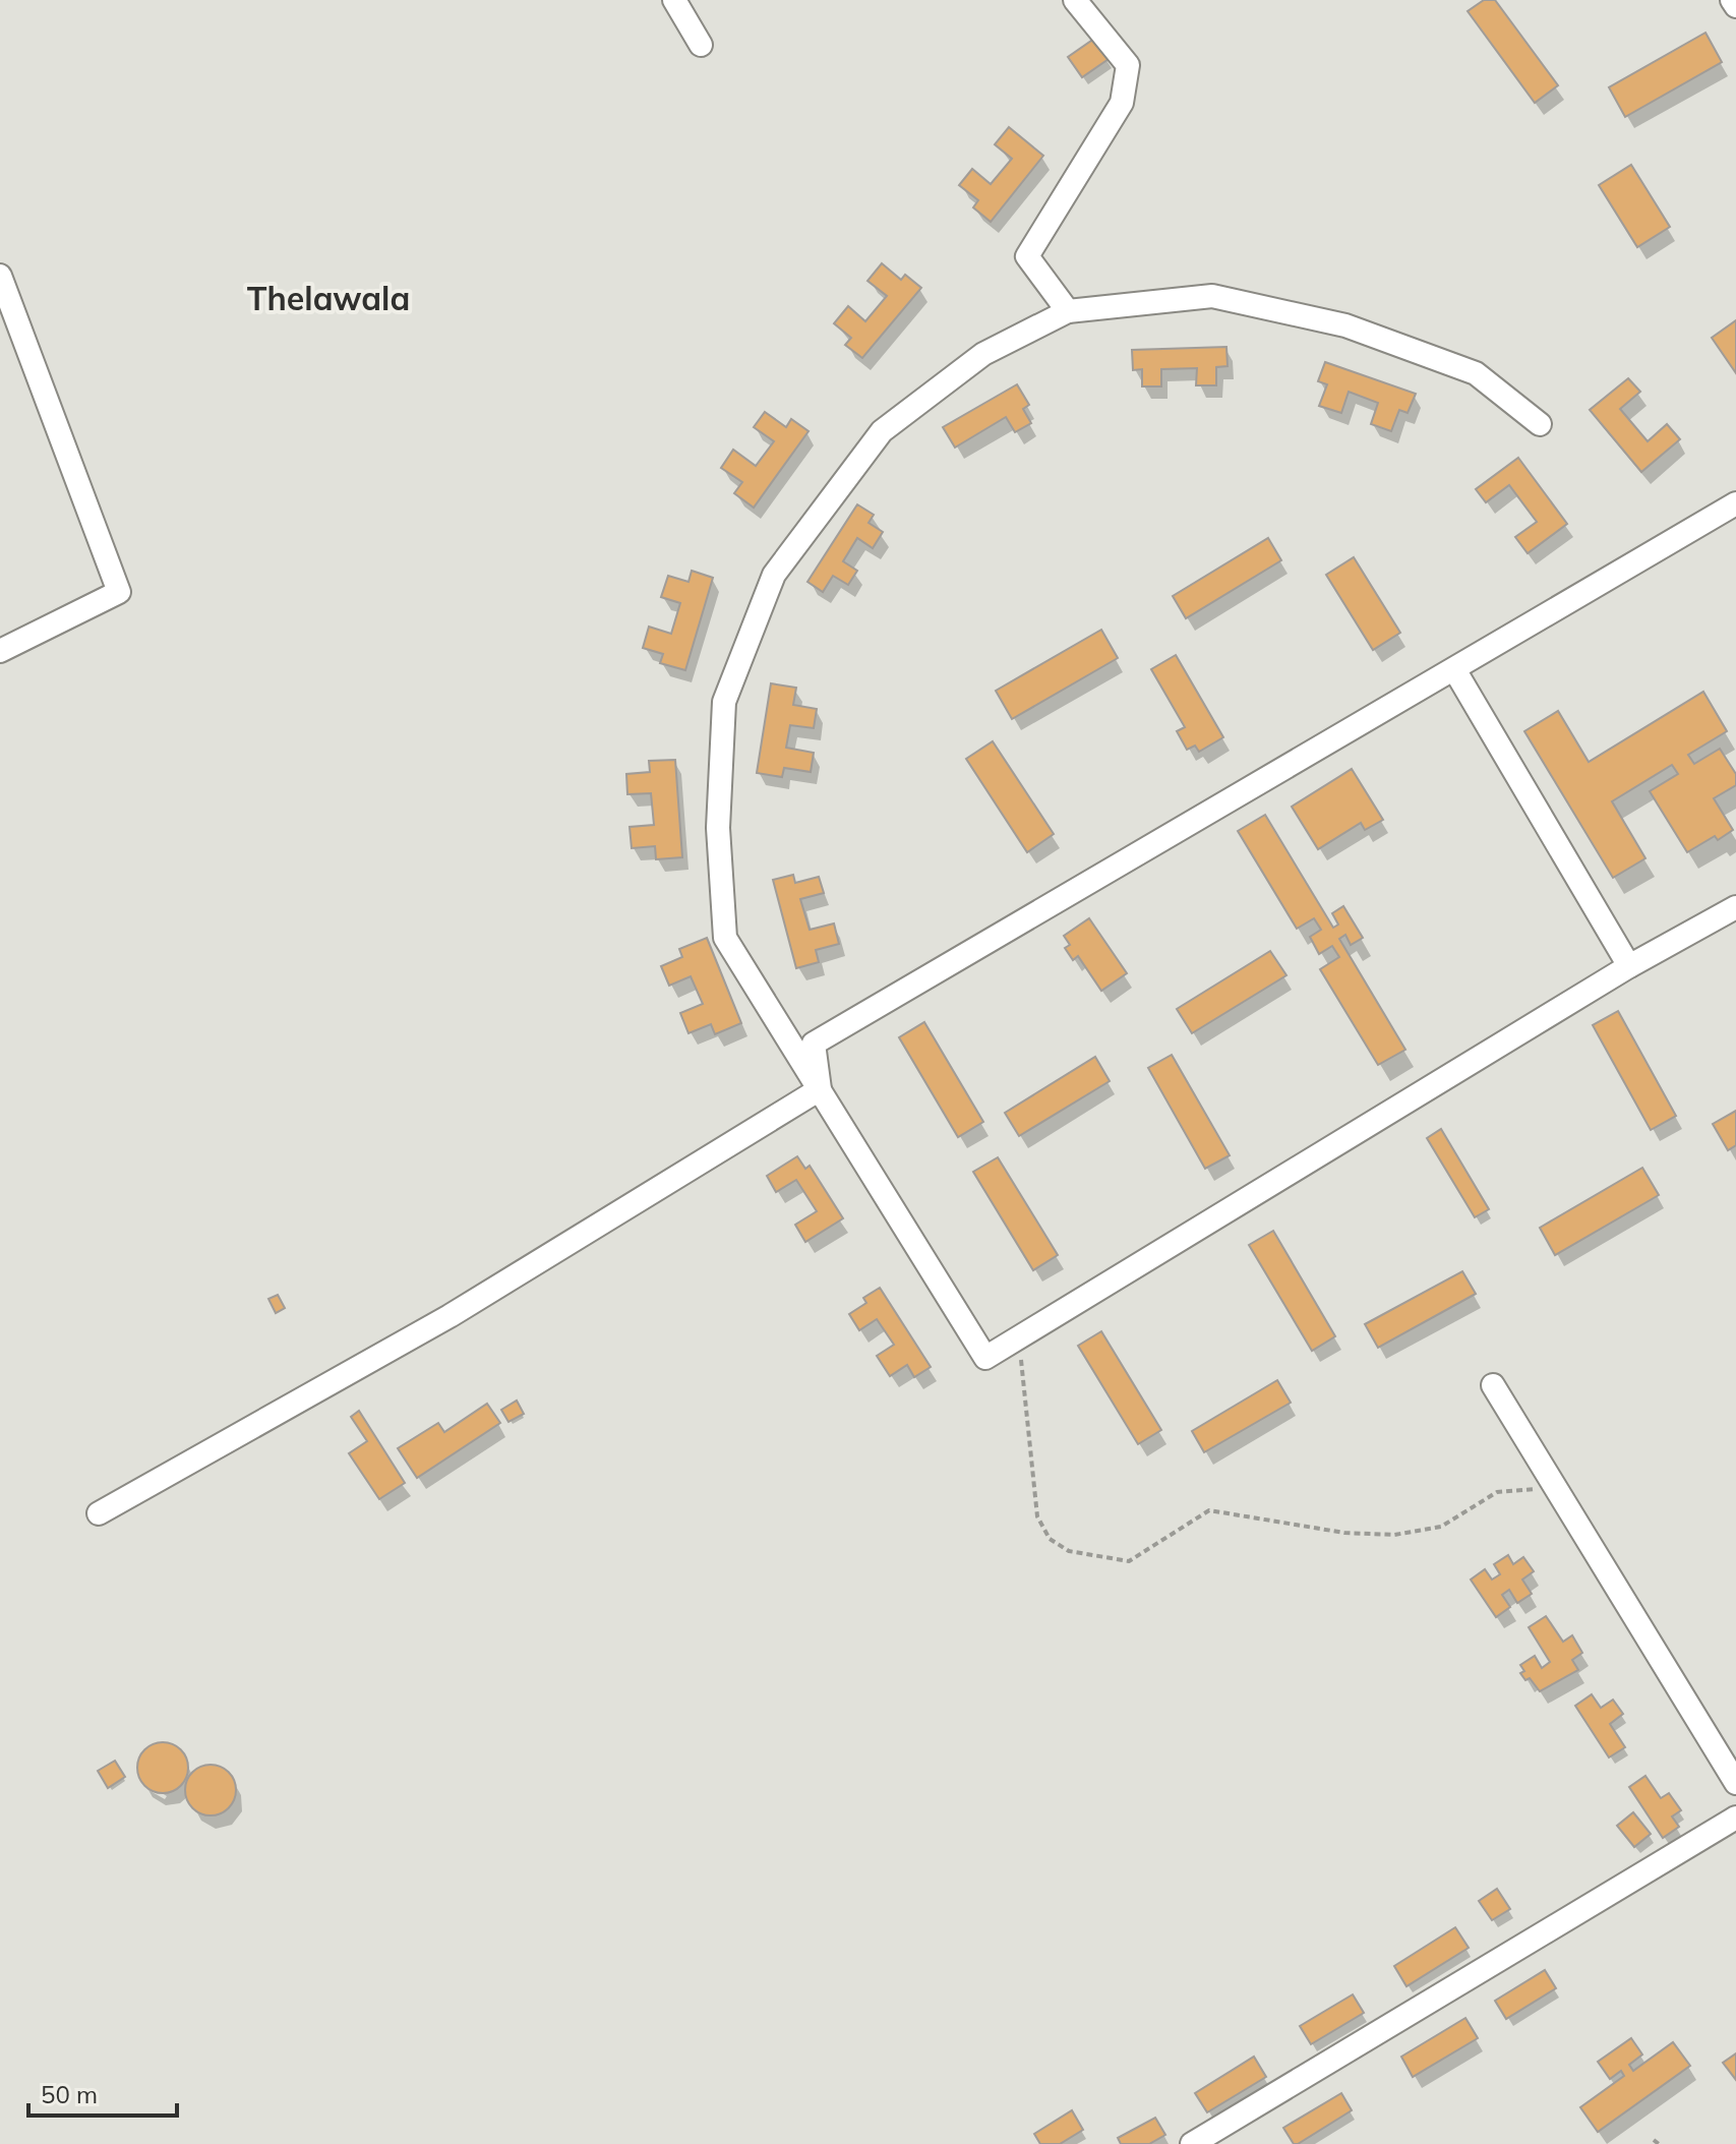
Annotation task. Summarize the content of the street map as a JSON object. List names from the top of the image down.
{
  "districts": ["Thelawala"],
  "scale_bar": "50 m"
}
